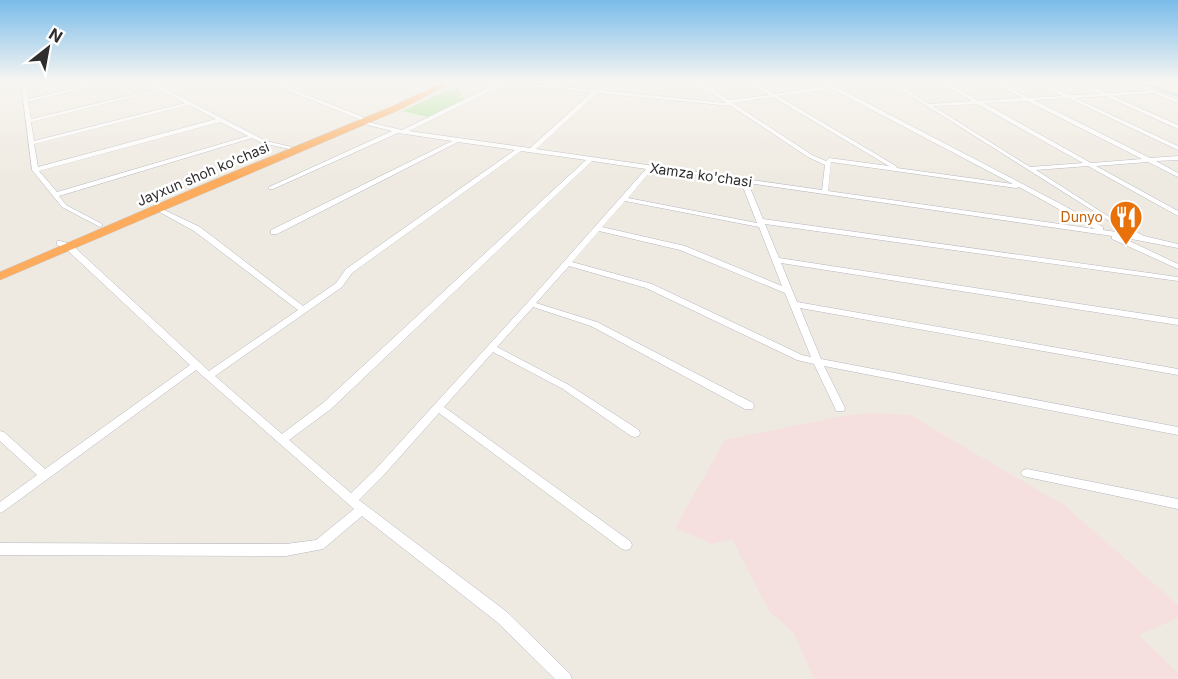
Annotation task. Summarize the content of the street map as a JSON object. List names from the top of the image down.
{
  "streets": {
    "highway": ["Jayxun shoh ko'chasi"],
    "street": ["Xamza ko'chasi"]
  },
  "crossings": [
    ["Jayxun shoh ko'chasi", "Xamza ko'chasi"]
  ],
  "places": {
    "restaurant": ["Dunyo"]
  },
  "north": "top right"
}
